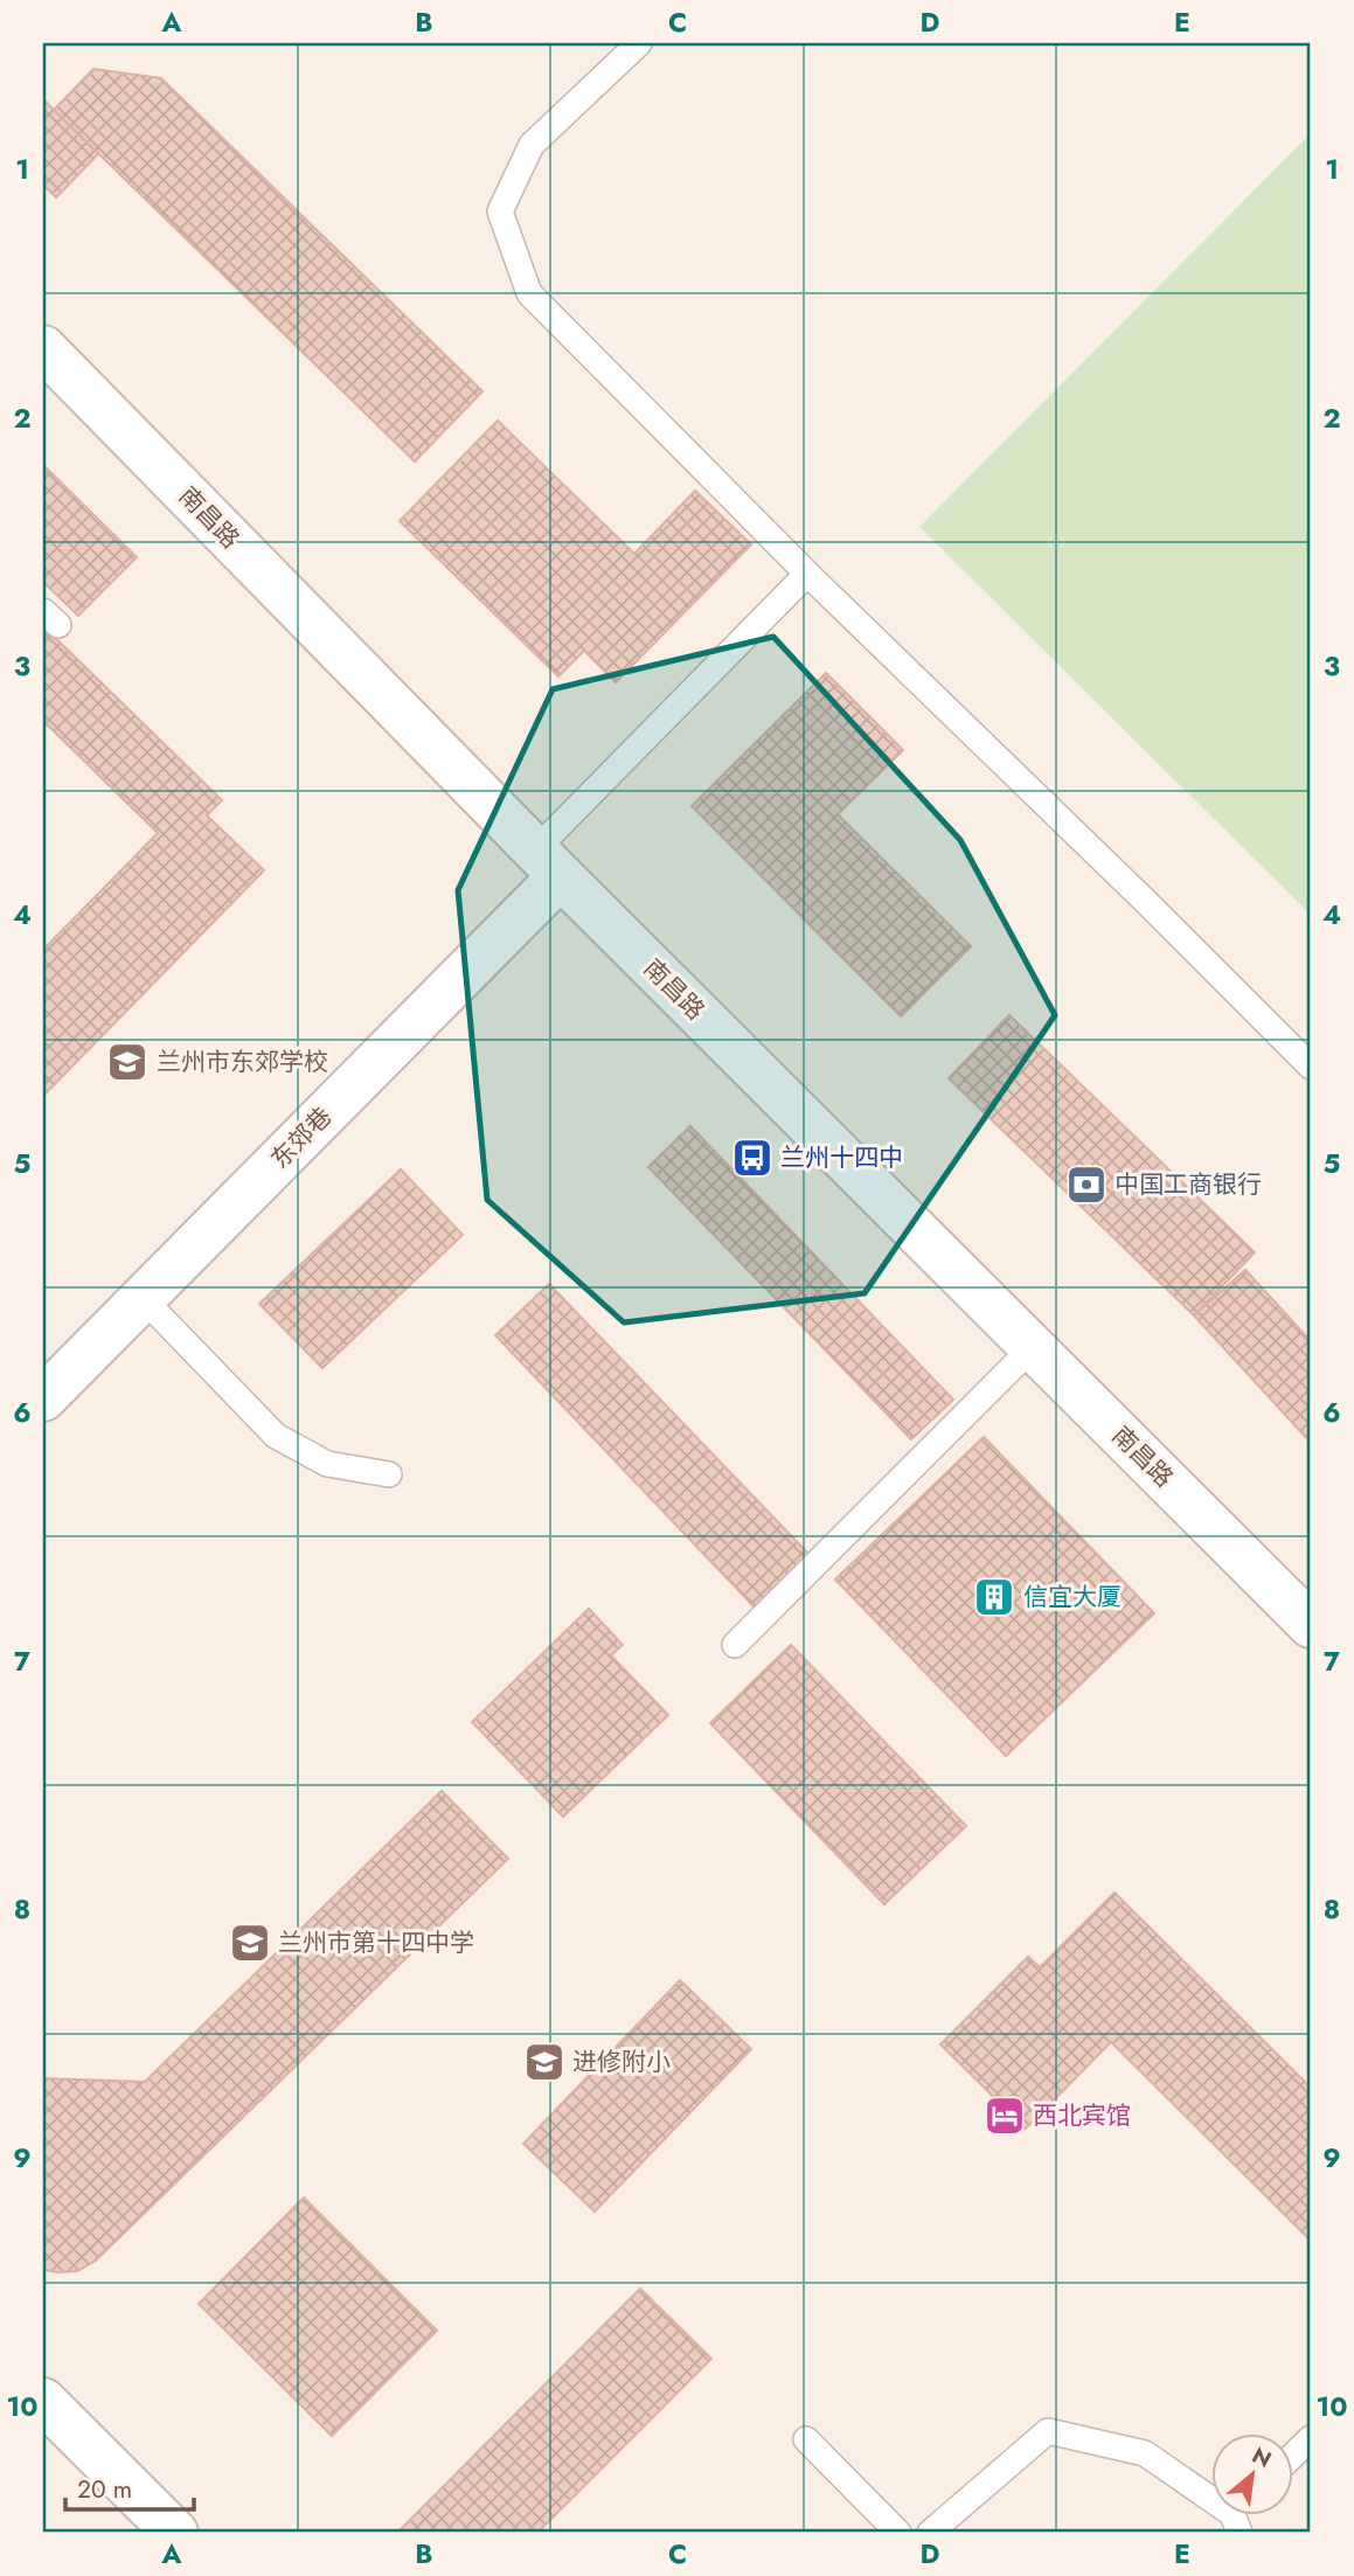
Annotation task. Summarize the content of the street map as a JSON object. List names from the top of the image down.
{
  "streets": {
    "main road": ["南昌路", "东郊巷"]
  },
  "crossings": [
    ["南昌路", "东郊巷"]
  ],
  "places": {
    "school or university": ["兰州市东郊学校", "兰州市第十四中学", "进修附小"],
    "bus stop": ["兰州十四中"],
    "bank": ["中国工商银行"],
    "building": ["信宜大厦"],
    "hotel": ["西北宾馆"]
  },
  "scale_bar": "20 m",
  "north": "top right",
  "grid": {
    "columns": [
      "A",
      "B",
      "C",
      "D",
      "E"
    ],
    "rows": [
      "1",
      "2",
      "3",
      "4",
      "5",
      "6",
      "7",
      "8",
      "9",
      "10"
    ]
  }
}
